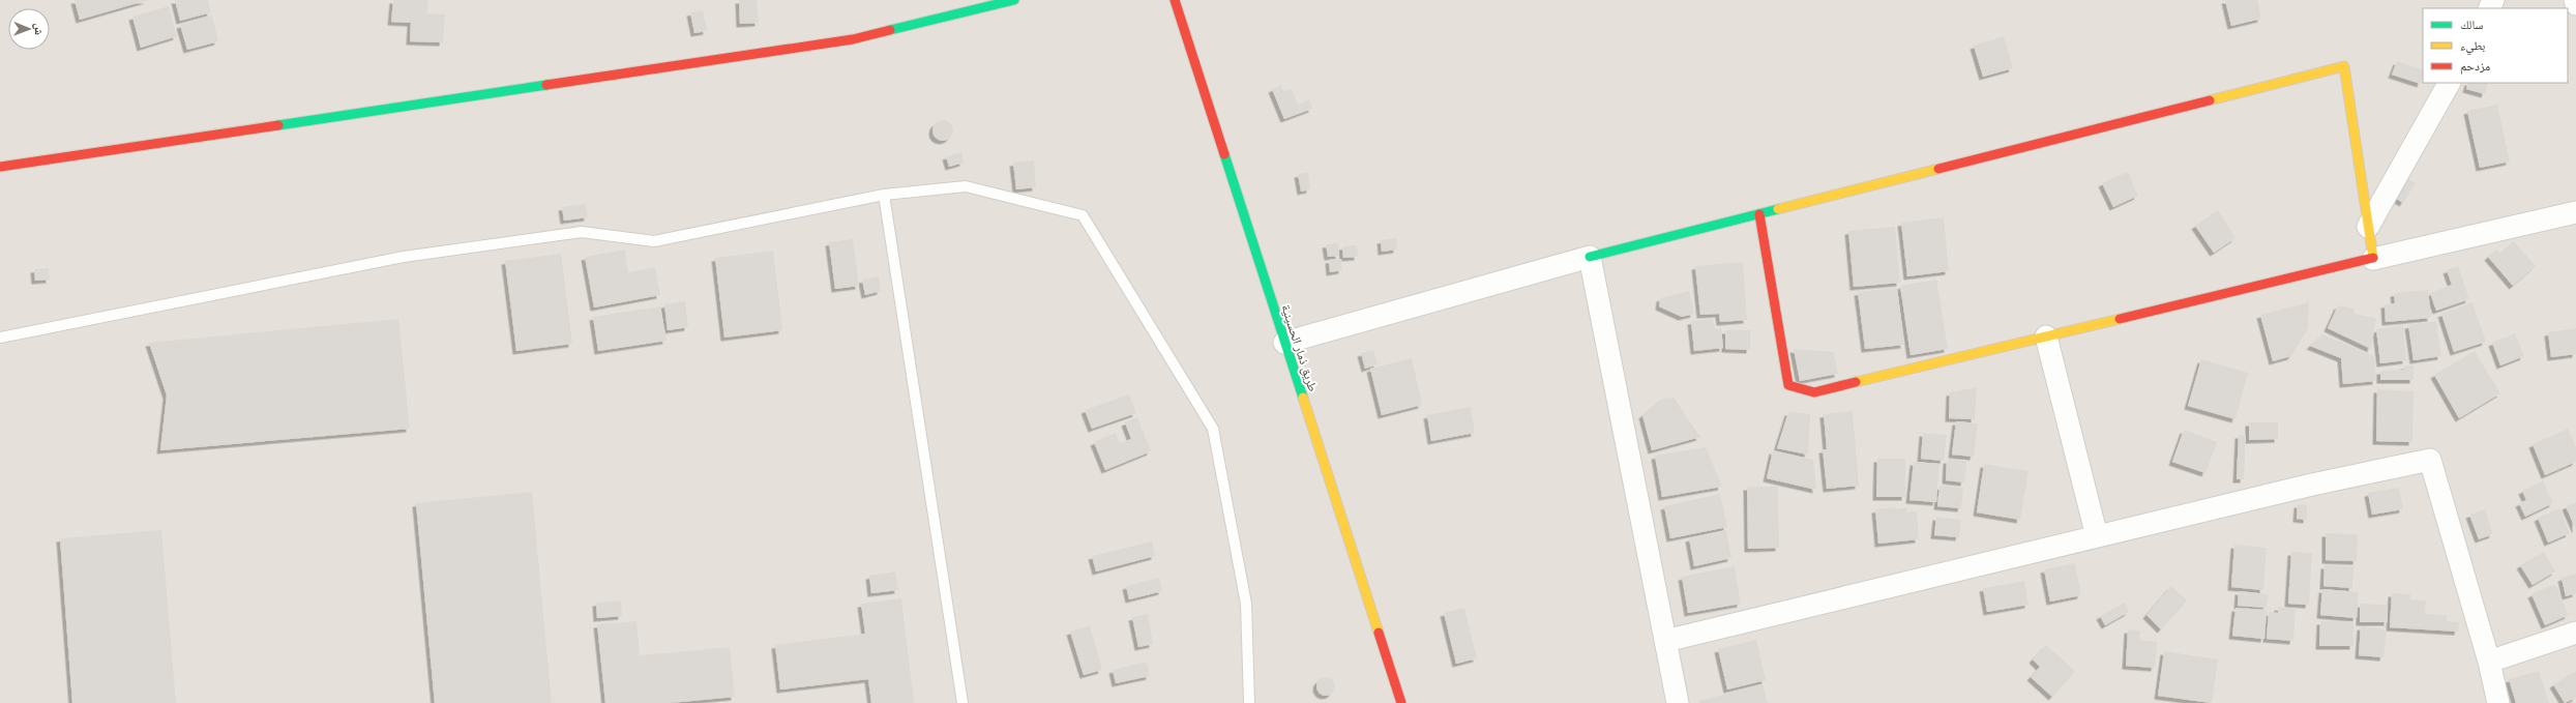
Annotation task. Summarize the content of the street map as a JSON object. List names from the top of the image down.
{
  "streets": {
    "street": ["طريق ذمار الحسينية"]
  },
  "legend": ["سالك", "بطيء", "مزدحم"],
  "north": "right"
}
